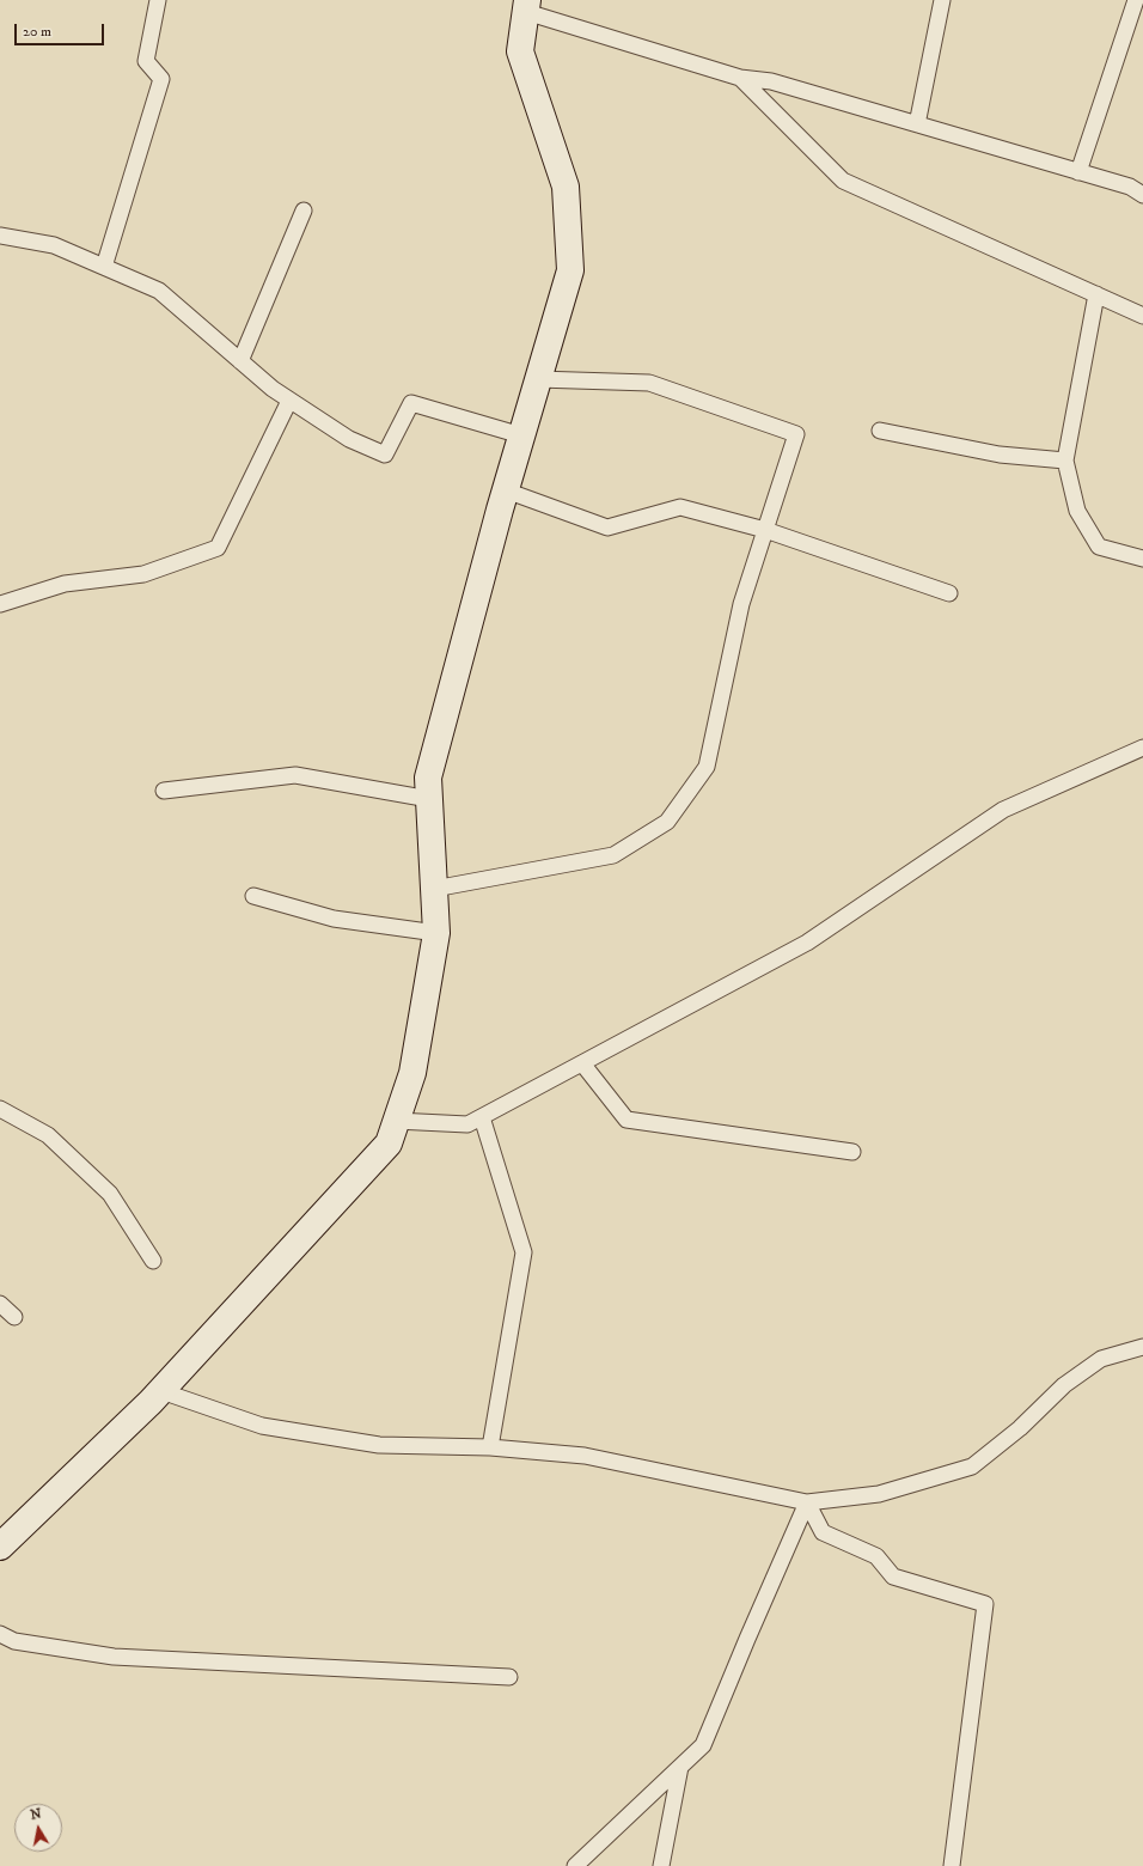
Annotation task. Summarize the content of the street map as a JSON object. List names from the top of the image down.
{
  "scale_bar": "20 m",
  "north": "top"
}
